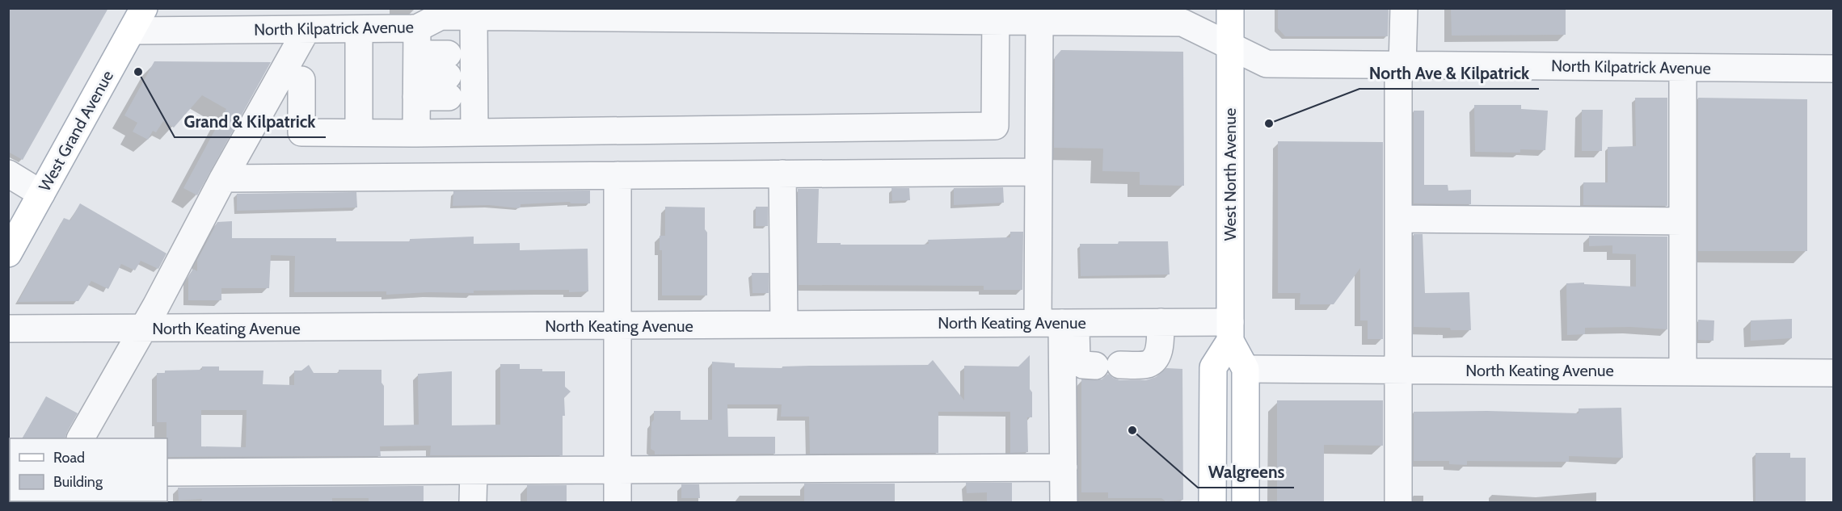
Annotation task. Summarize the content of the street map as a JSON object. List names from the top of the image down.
{
  "streets": {
    "main road": ["West Grand Avenue", "West North Avenue"],
    "street": ["North Kilpatrick Avenue", "North Keating Avenue"]
  },
  "crossings": [
    ["North Kilpatrick Avenue", "West Grand Avenue"],
    ["North Kilpatrick Avenue", "West North Avenue"],
    ["West North Avenue", "North Keating Avenue"]
  ],
  "places": ["Grand & Kilpatrick", "North Ave & Kilpatrick", "Walgreens"],
  "legend": ["Road", "Building"]
}
